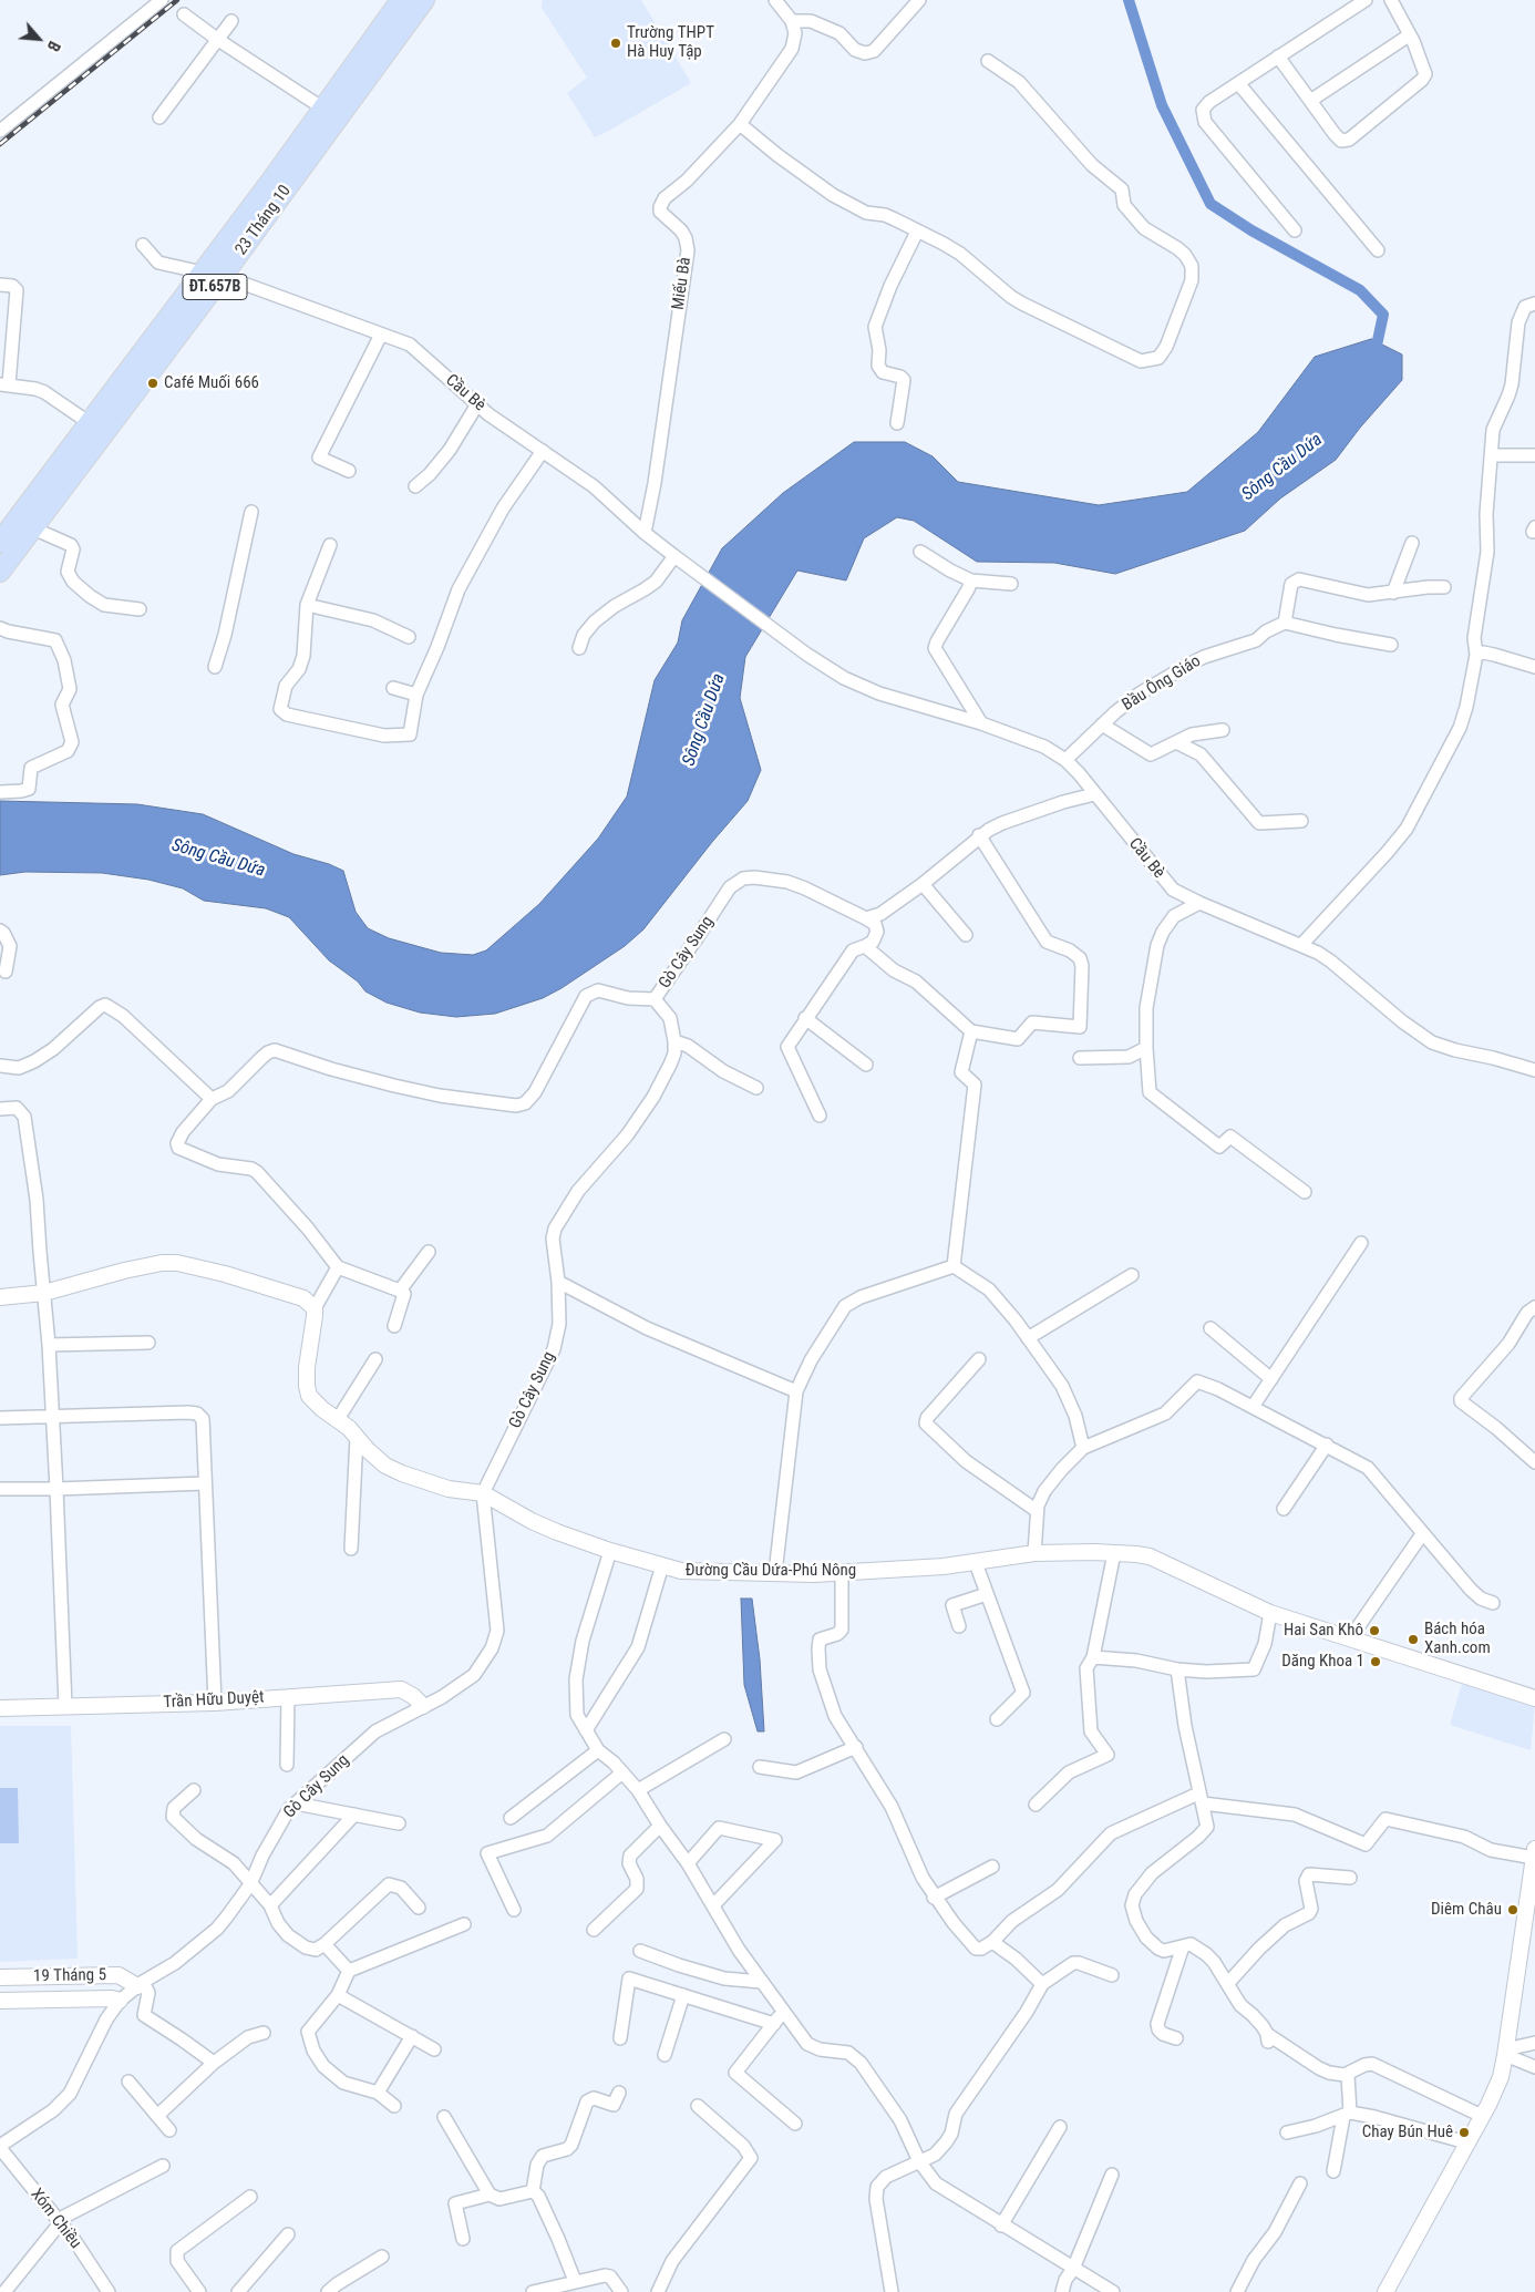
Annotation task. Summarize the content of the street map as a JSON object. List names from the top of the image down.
{
  "streets": {
    "main road": ["23 Tháng 10", "ĐT.657B"],
    "street": [
      "Miếu Bà",
      "Cầu Bè",
      "Bầu Ông Giáo",
      "Gò Cây Sung",
      "Đường Cầu Dứa-Phú Nông",
      "Trần Hữu Duyệt",
      "19 Tháng 5",
      "Xóm Chiều"
    ]
  },
  "crossings": [
    ["23 Tháng 10", "Cầu Bè"],
    ["Miếu Bà", "Cầu Bè"],
    ["Cầu Bè", "Bầu Ông Giáo"],
    ["Gò Cây Sung", "Đường Cầu Dứa-Phú Nông"],
    ["Gò Cây Sung", "Trần Hữu Duyệt"],
    ["Gò Cây Sung", "19 Tháng 5"],
    ["Gò Cây Sung", "Xóm Chiều"]
  ],
  "water": ["Sông Cầu Dứa"],
  "places": [
    "Trường THPT Hà Huy Tập",
    "Café Muối 666",
    "Hai San Khô",
    "Bách hóa Xanh.com",
    "Dăng Khoa 1",
    "Diêm Châu",
    "Chay Bún Huê"
  ],
  "north": "bottom right"
}
